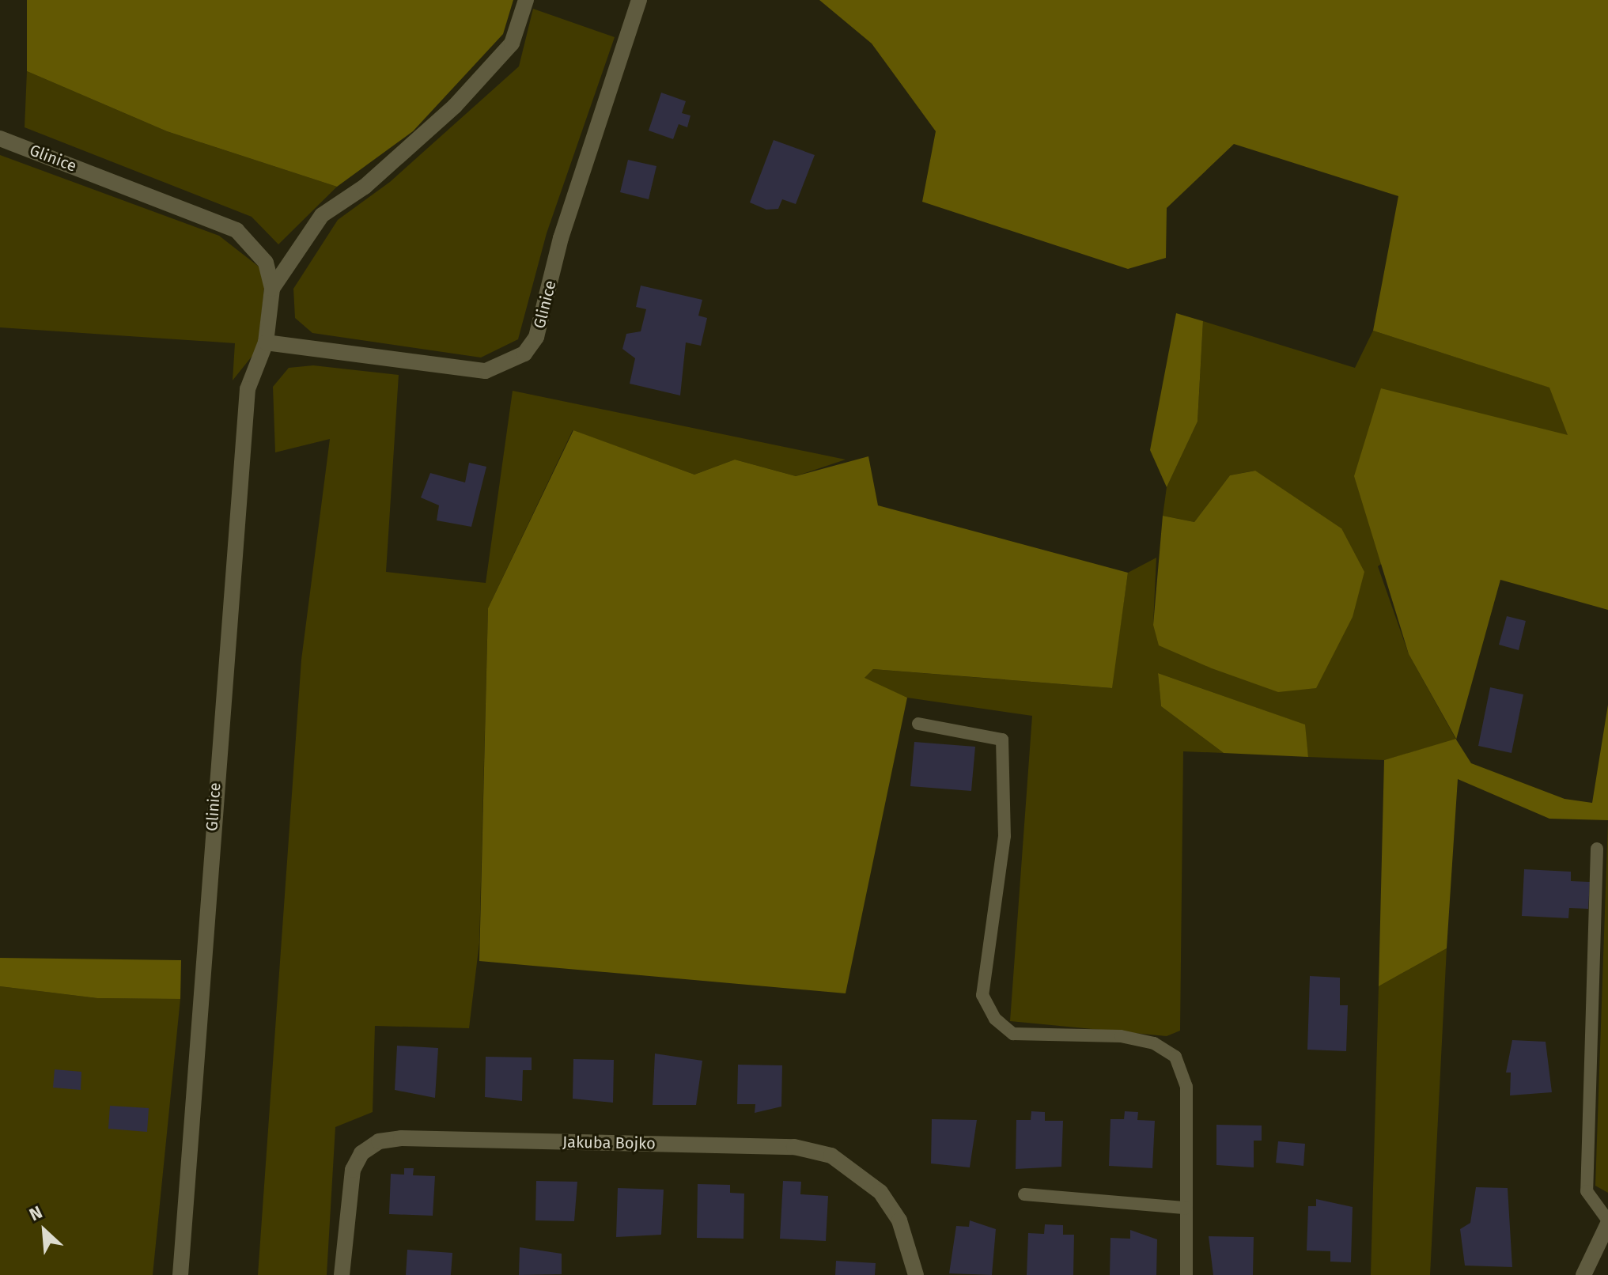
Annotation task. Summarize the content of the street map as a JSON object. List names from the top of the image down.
{
  "streets": {
    "street": ["Glinice", "Jakuba Bojko"]
  },
  "north": "top left"
}
